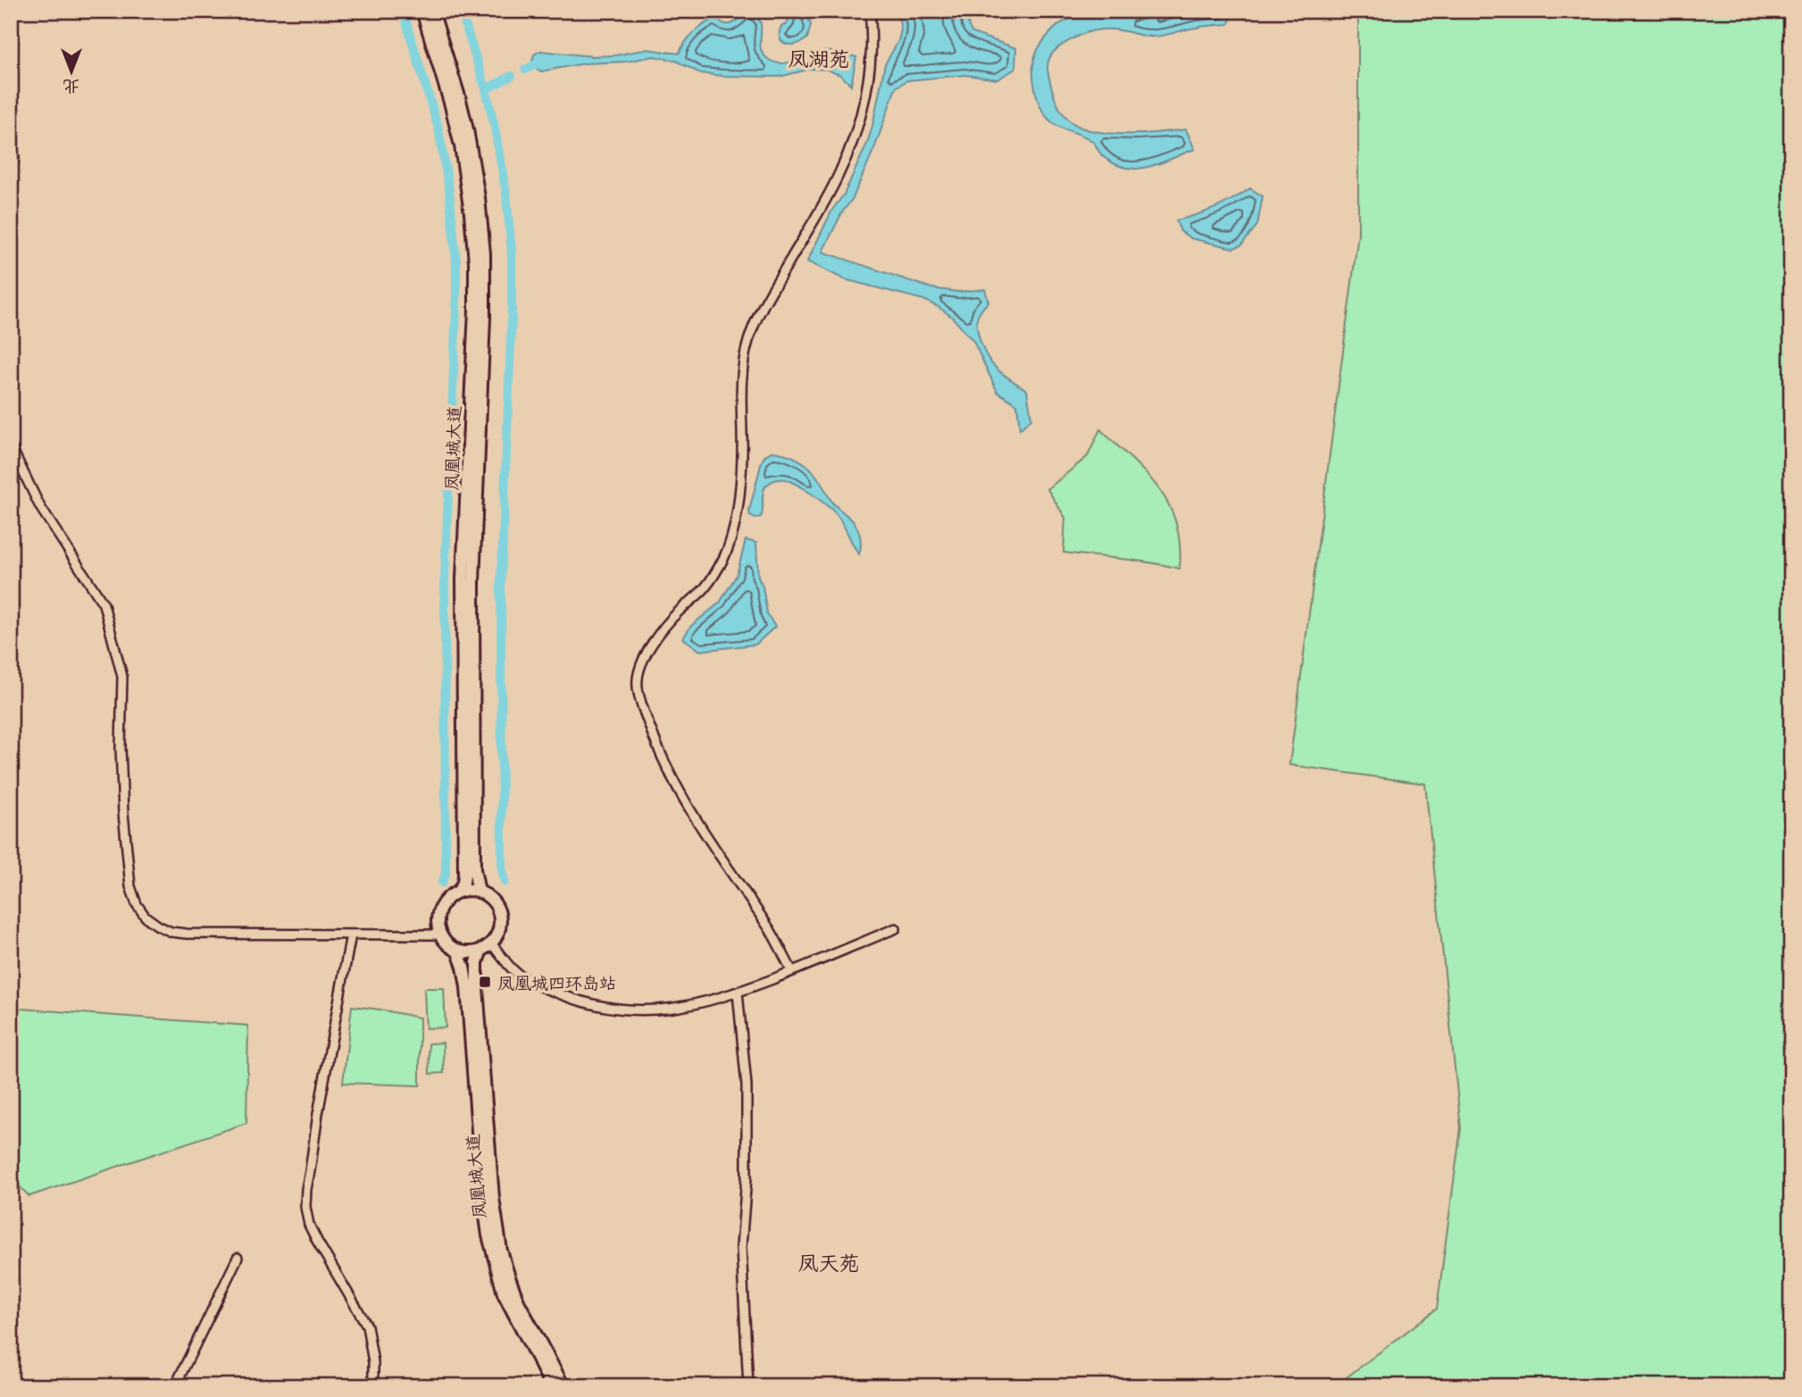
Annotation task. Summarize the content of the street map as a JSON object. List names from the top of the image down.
{
  "streets": {
    "main road": ["凤凰城大道"]
  },
  "districts": ["凤湖苑", "凤天苑"],
  "places": {
    "transit": ["凤凰城四环岛站"]
  },
  "north": "bottom"
}
